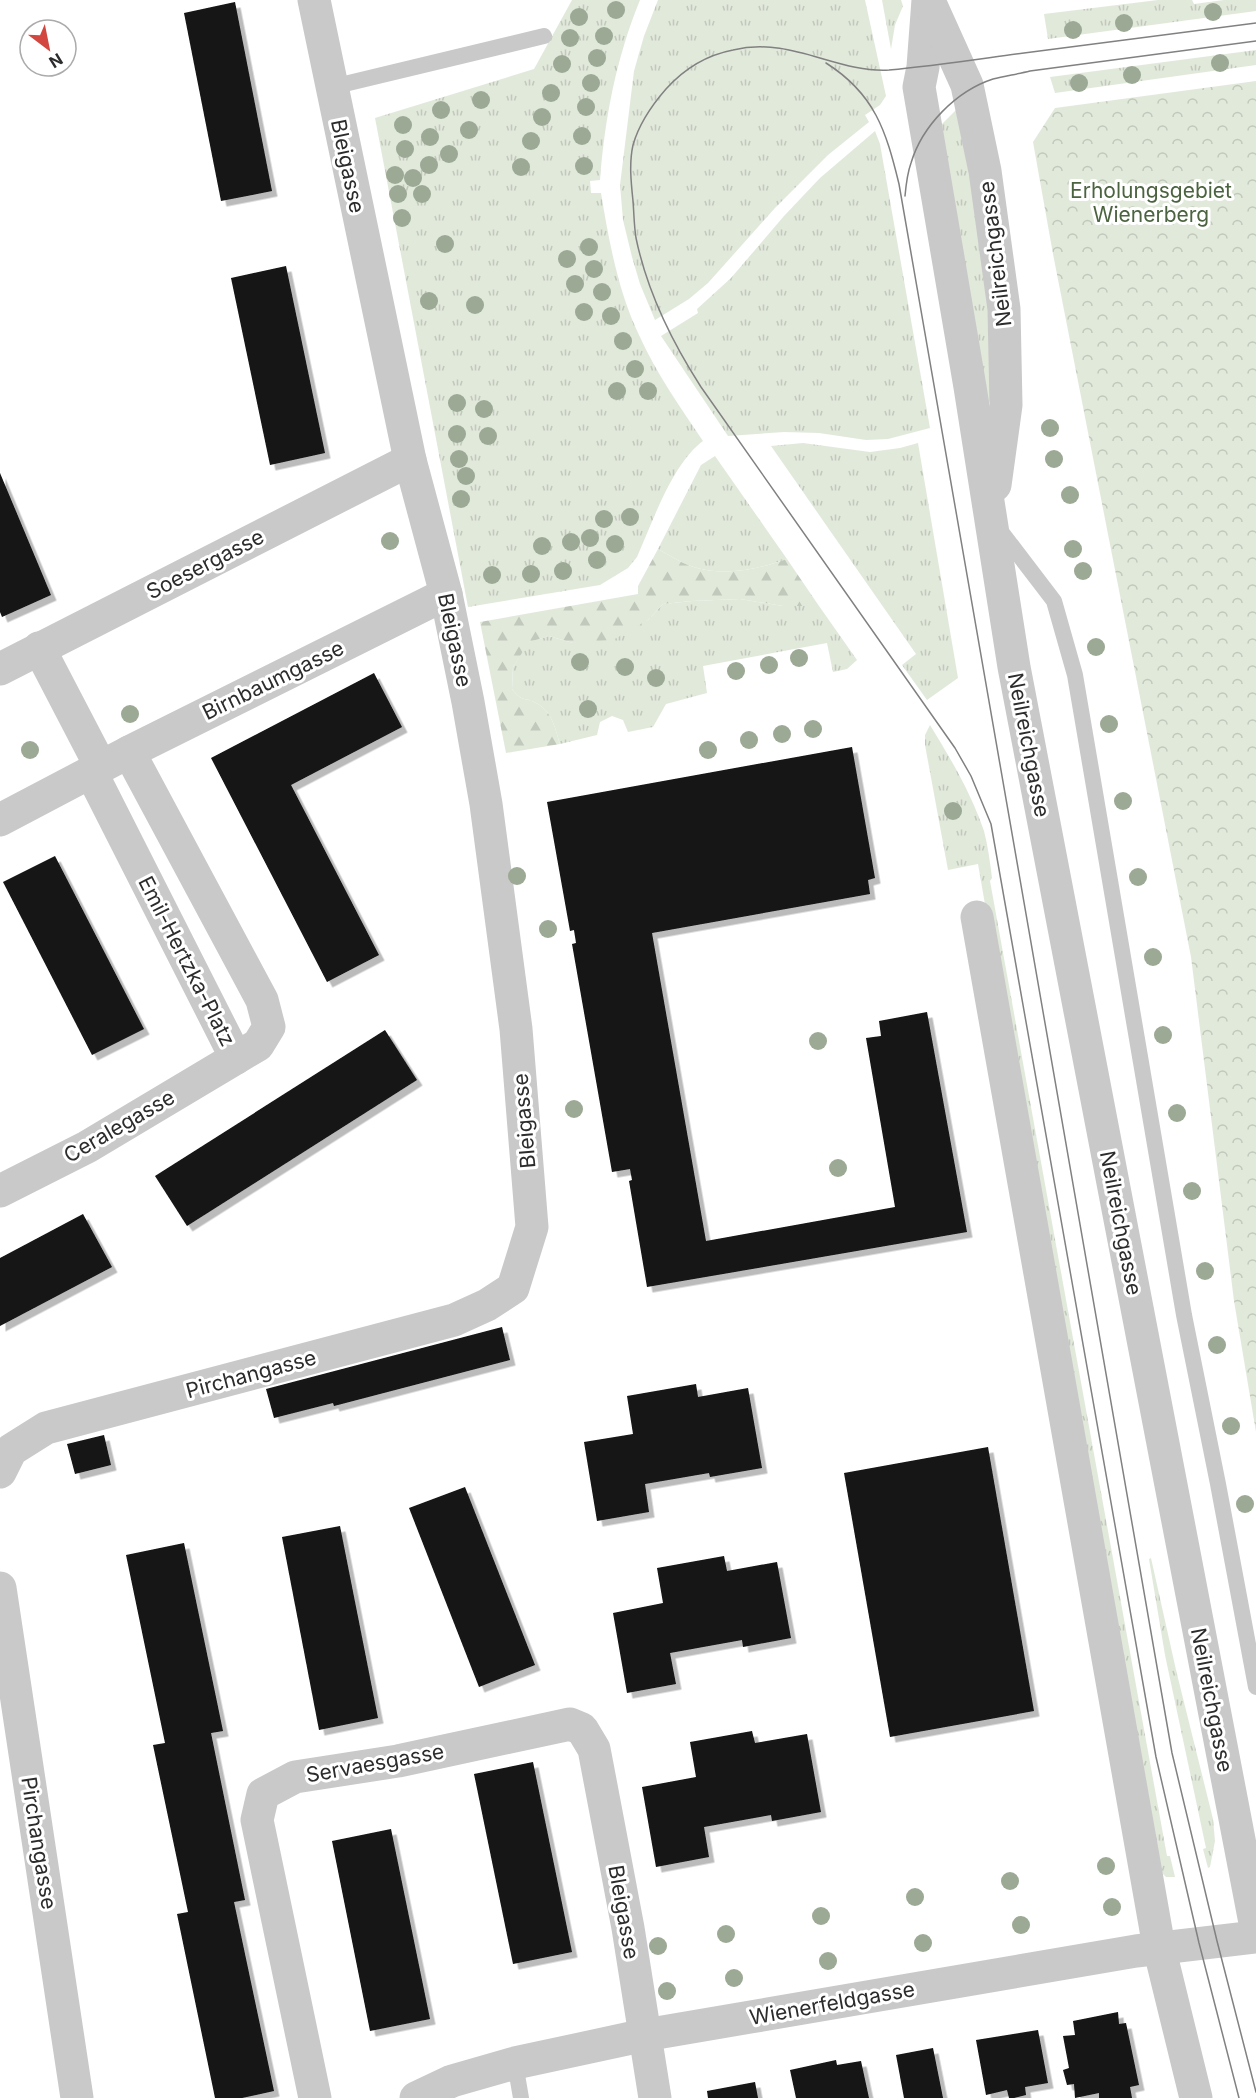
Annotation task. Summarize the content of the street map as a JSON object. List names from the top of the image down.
{
  "streets": {
    "street": [
      "Bleigasse",
      "Neilreichgasse",
      "Soesergasse",
      "Birnbaumgasse",
      "Emil-Hertzka-Platz",
      "Ceralegasse",
      "Pirchangasse",
      "Servaesgasse",
      "Wienerfeldgasse"
    ]
  },
  "crossings": [
    ["Bleigasse", "Soesergasse"],
    ["Bleigasse", "Birnbaumgasse"],
    ["Bleigasse", "Pirchangasse"],
    ["Bleigasse", "Servaesgasse"],
    ["Bleigasse", "Wienerfeldgasse"],
    ["Birnbaumgasse", "Emil-Hertzka-Platz"],
    ["Emil-Hertzka-Platz", "Ceralegasse"]
  ],
  "parks": ["Erholungsgebiet Wienerberg"],
  "north": "bottom right"
}
